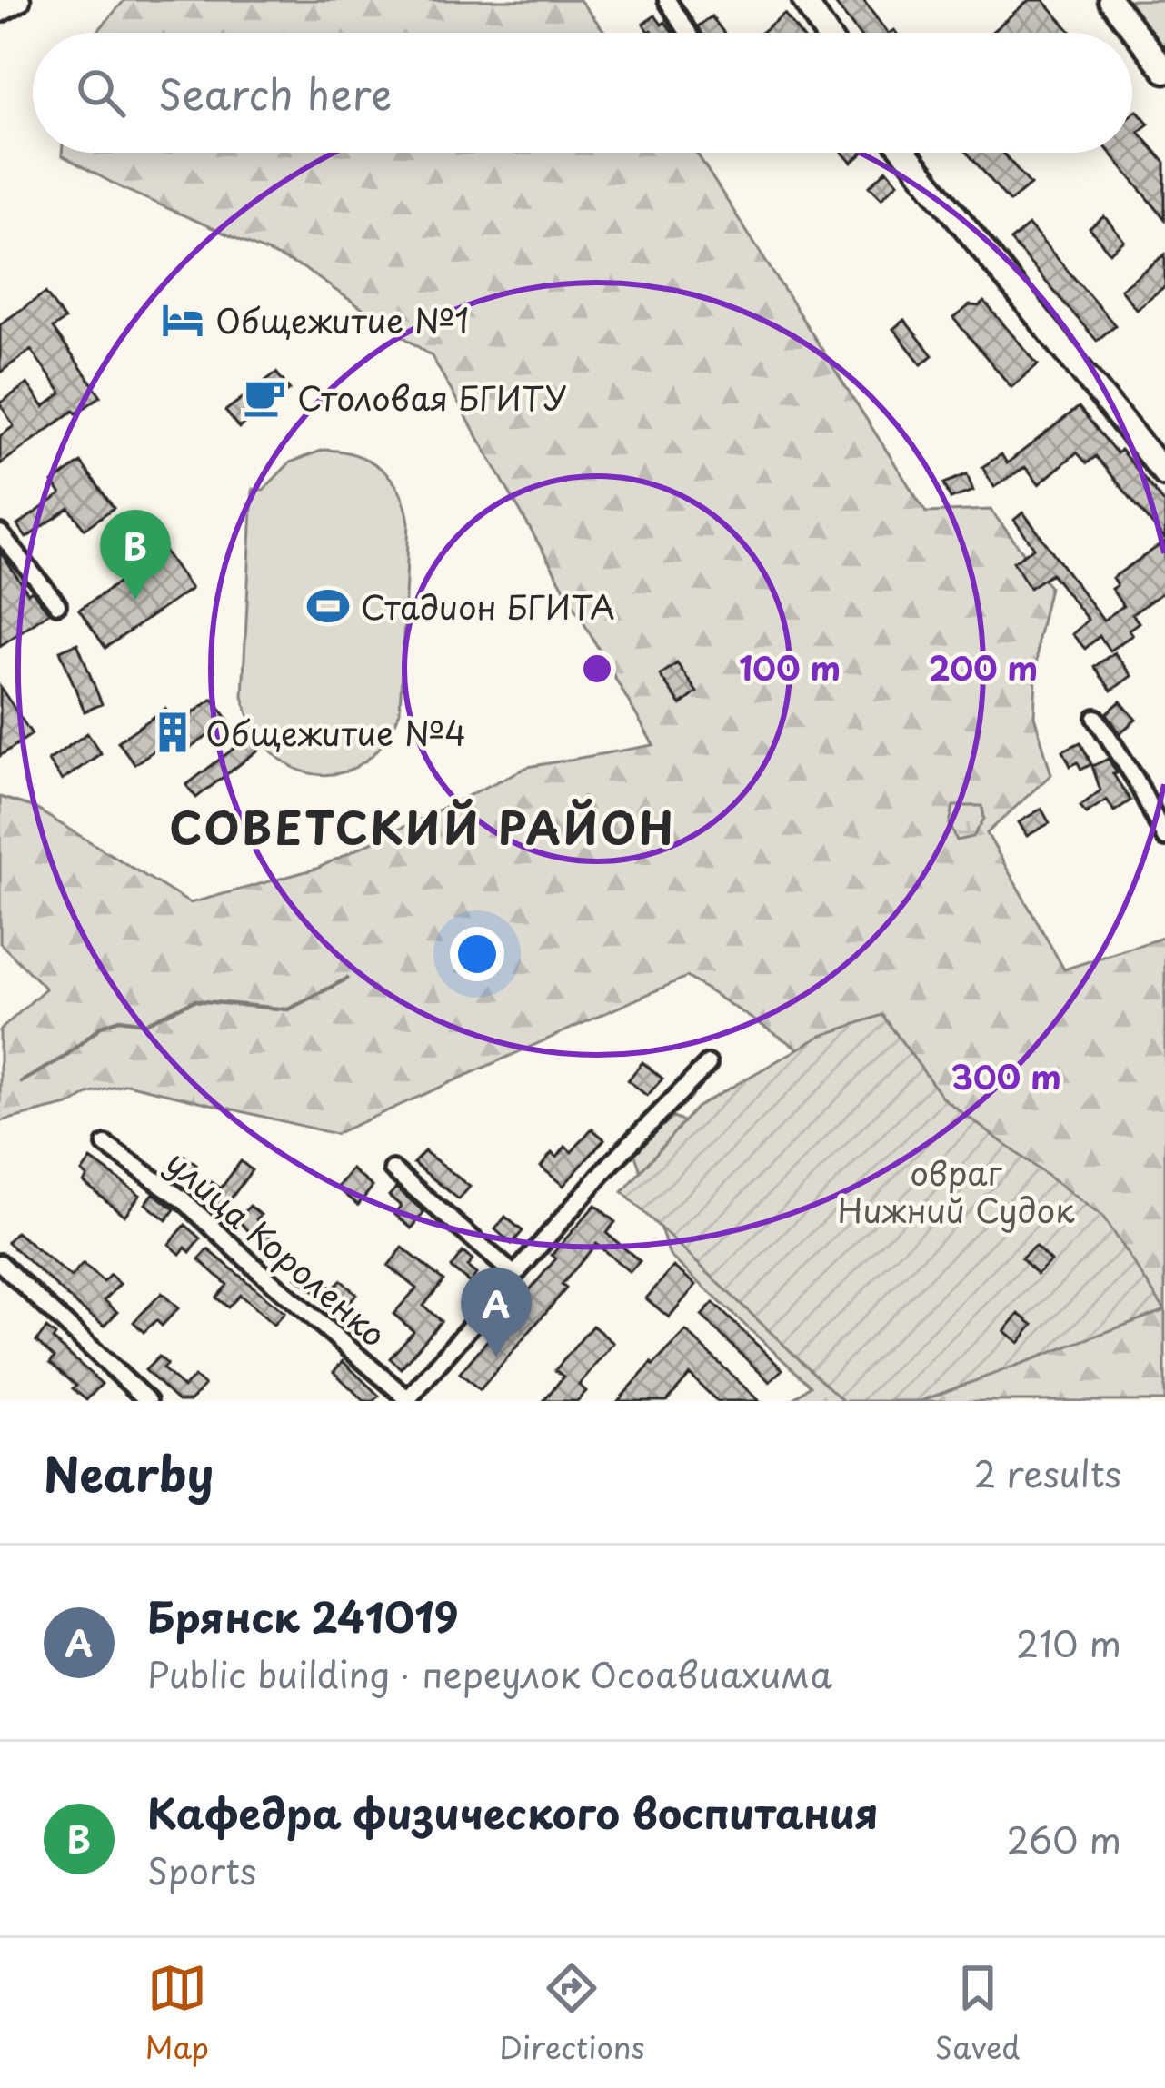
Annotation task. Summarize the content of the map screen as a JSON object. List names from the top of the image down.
{
  "streets": {
    "street": ["улица Короленко"]
  },
  "districts": ["СОВЕТСКИЙ РАЙОН"],
  "parks": ["овраг Нижний Судок"],
  "places": {
    "hotel": ["Общежитие №1"],
    "cafe": ["Столовая БГИТУ"],
    "sports": ["Стадион БГИТА"],
    "building": ["Общежитие №4"]
  },
  "page": {
    "search": "Search here",
    "pins": ["B", "A"],
    "heading": ["Nearby", "2 results"],
    "list": [
      {
        "mark": "A",
        "name": "Брянск 241019",
        "note": "Public building · переулок Осоавиахима",
        "value": "210 m"
      },
      {
        "mark": "B",
        "name": "Кафедра физического воспитания",
        "note": "Sports",
        "value": "260 m"
      }
    ],
    "nav": ["Map", "Directions", "Saved"]
  },
  "rings": ["100 m", "200 m", "300 m"]
}
